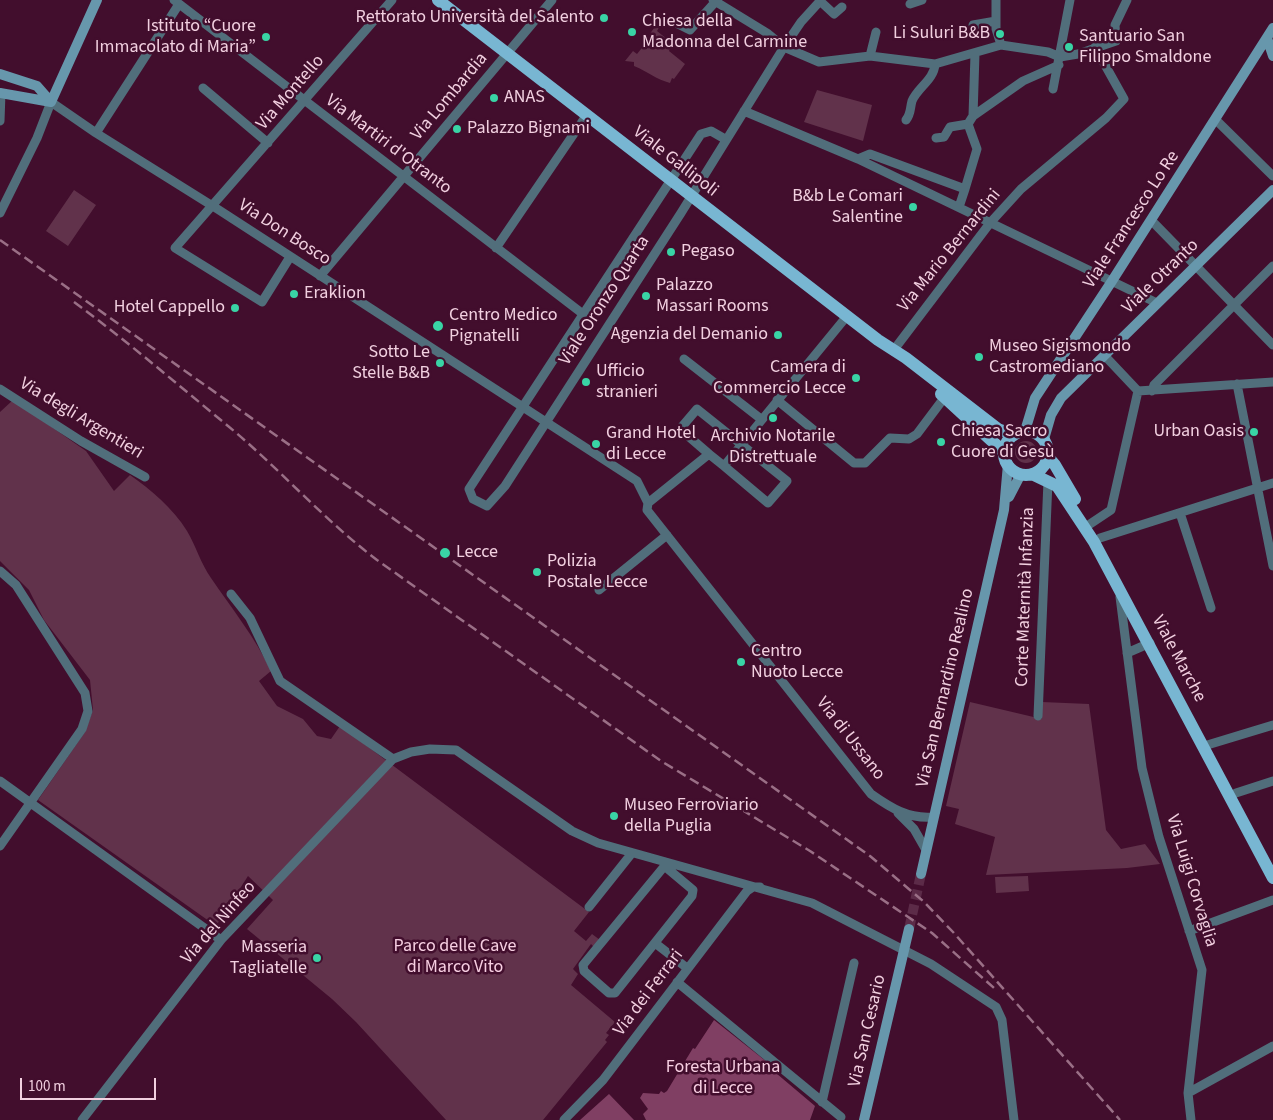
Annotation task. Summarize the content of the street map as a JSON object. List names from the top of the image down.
{
  "streets": {
    "main road": [
      "Viale Gallipoli",
      "Viale Francesco Lo Re",
      "Viale Otranto",
      "Viale Marche",
      "Via San Bernardino Realino",
      "Via San Cesario"
    ],
    "street": [
      "Via Montello",
      "Via Lombardia",
      "Via Martiri d'Otranto",
      "Via Don Bosco",
      "Via Mario Bernardini",
      "Viale Oronzo Quarta",
      "Via degli Argentieri",
      "Corte Maternità Infanzia",
      "Via di Ussano",
      "Via Luigi Corvaglia",
      "Via del Ninfeo",
      "Via dei Ferrari"
    ]
  },
  "crossings": [
    ["Via Montello", "Via Martiri d'Otranto"],
    ["Via Montello", "Via Don Bosco"],
    ["Via Lombardia", "Via Martiri d'Otranto"],
    ["Via Lombardia", "Viale Gallipoli"],
    ["Via Lombardia", "Via Don Bosco"],
    ["Via Martiri d'Otranto", "Viale Oronzo Quarta"],
    ["Viale Gallipoli", "Viale Francesco Lo Re"],
    ["Viale Gallipoli", "Via Mario Bernardini"],
    ["Viale Gallipoli", "Viale Otranto"],
    ["Viale Gallipoli", "Viale Oronzo Quarta"],
    ["Viale Gallipoli", "Viale Marche"],
    ["Viale Gallipoli", "Via San Bernardino Realino"],
    ["Viale Francesco Lo Re", "Viale Otranto"],
    ["Viale Francesco Lo Re", "Viale Marche"],
    ["Viale Francesco Lo Re", "Via San Bernardino Realino"],
    ["Via Don Bosco", "Viale Oronzo Quarta"],
    ["Viale Otranto", "Viale Marche"],
    ["Viale Otranto", "Via San Bernardino Realino"],
    ["Viale Oronzo Quarta", "Via di Ussano"],
    ["Corte Maternità Infanzia", "Viale Marche"],
    ["Viale Marche", "Via San Bernardino Realino"],
    ["Viale Marche", "Via Luigi Corvaglia"],
    ["Via San Bernardino Realino", "Via di Ussano"]
  ],
  "parks": ["Parco delle Cave di Marco Vito", "Foresta Urbana di Lecce"],
  "places": [
    "Rettorato Università del Salento",
    "Chiesa della Madonna del Carmine",
    "Li Suluri B&B",
    "Istituto “Cuore Immacolato di Maria”",
    "Santuario San Filippo Smaldone",
    "ANAS",
    "Palazzo Bignami",
    "B&b Le Comari Salentine",
    "Pegaso",
    "Eraklion",
    "Palazzo Massari Rooms",
    "Hotel Cappello",
    "Centro Medico Pignatelli",
    "Agenzia del Demanio",
    "Museo Sigismondo Castromediano",
    "Sotto Le Stelle B&B",
    "Camera di Commercio Lecce",
    "Ufficio stranieri",
    "Archivio Notarile Distrettuale",
    "Urban Oasis",
    "Chiesa Sacro Cuore di Gesù",
    "Grand Hotel di Lecce",
    "Lecce",
    "Polizia Postale Lecce",
    "Centro Nuoto Lecce",
    "Museo Ferroviario della Puglia",
    "Masseria Tagliatelle"
  ],
  "scale_bar": "100 m"
}
